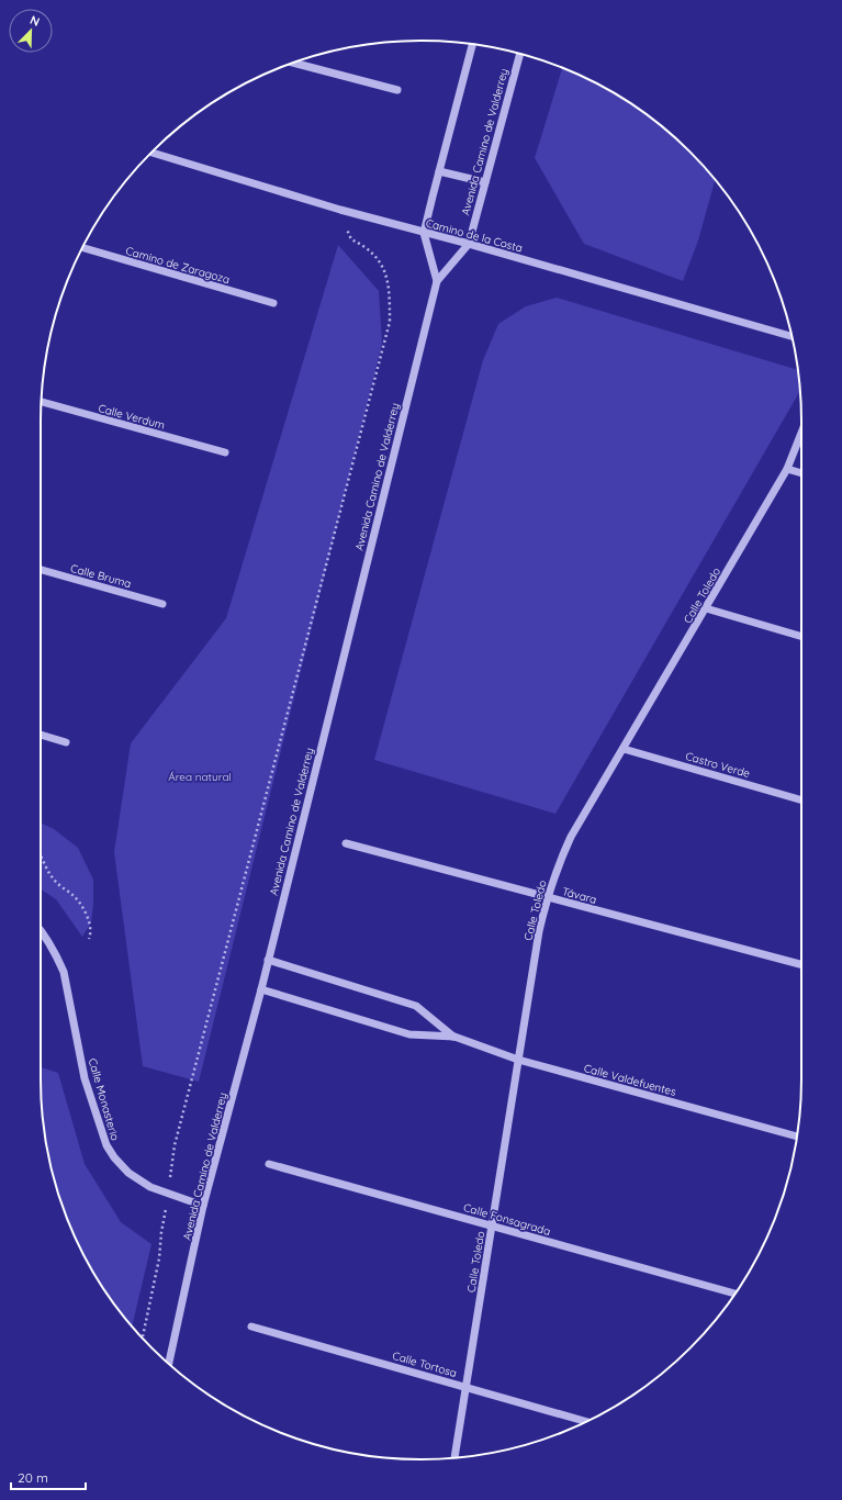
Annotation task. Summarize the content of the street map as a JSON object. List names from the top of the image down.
{
  "streets": {
    "street": [
      "Avenida Camino de Valderrey",
      "Camino de la Costa",
      "Camino de Zaragoza",
      "Calle Verdum",
      "Calle Bruma",
      "Calle Toledo",
      "Castro Verde",
      "Távara",
      "Calle Valdefuentes",
      "Calle Monasterio",
      "Calle Fonsagrada",
      "Calle Tortosa"
    ]
  },
  "crossings": [
    ["Avenida Camino de Valderrey", "Camino de la Costa"],
    ["Avenida Camino de Valderrey", "Calle Valdefuentes"],
    ["Avenida Camino de Valderrey", "Calle Monasterio"],
    ["Calle Toledo", "Castro Verde"],
    ["Calle Toledo", "Távara"],
    ["Calle Toledo", "Calle Valdefuentes"],
    ["Calle Toledo", "Calle Fonsagrada"],
    ["Calle Toledo", "Calle Tortosa"]
  ],
  "parks": ["Área natural"],
  "scale_bar": "20 m",
  "north": "top right"
}
